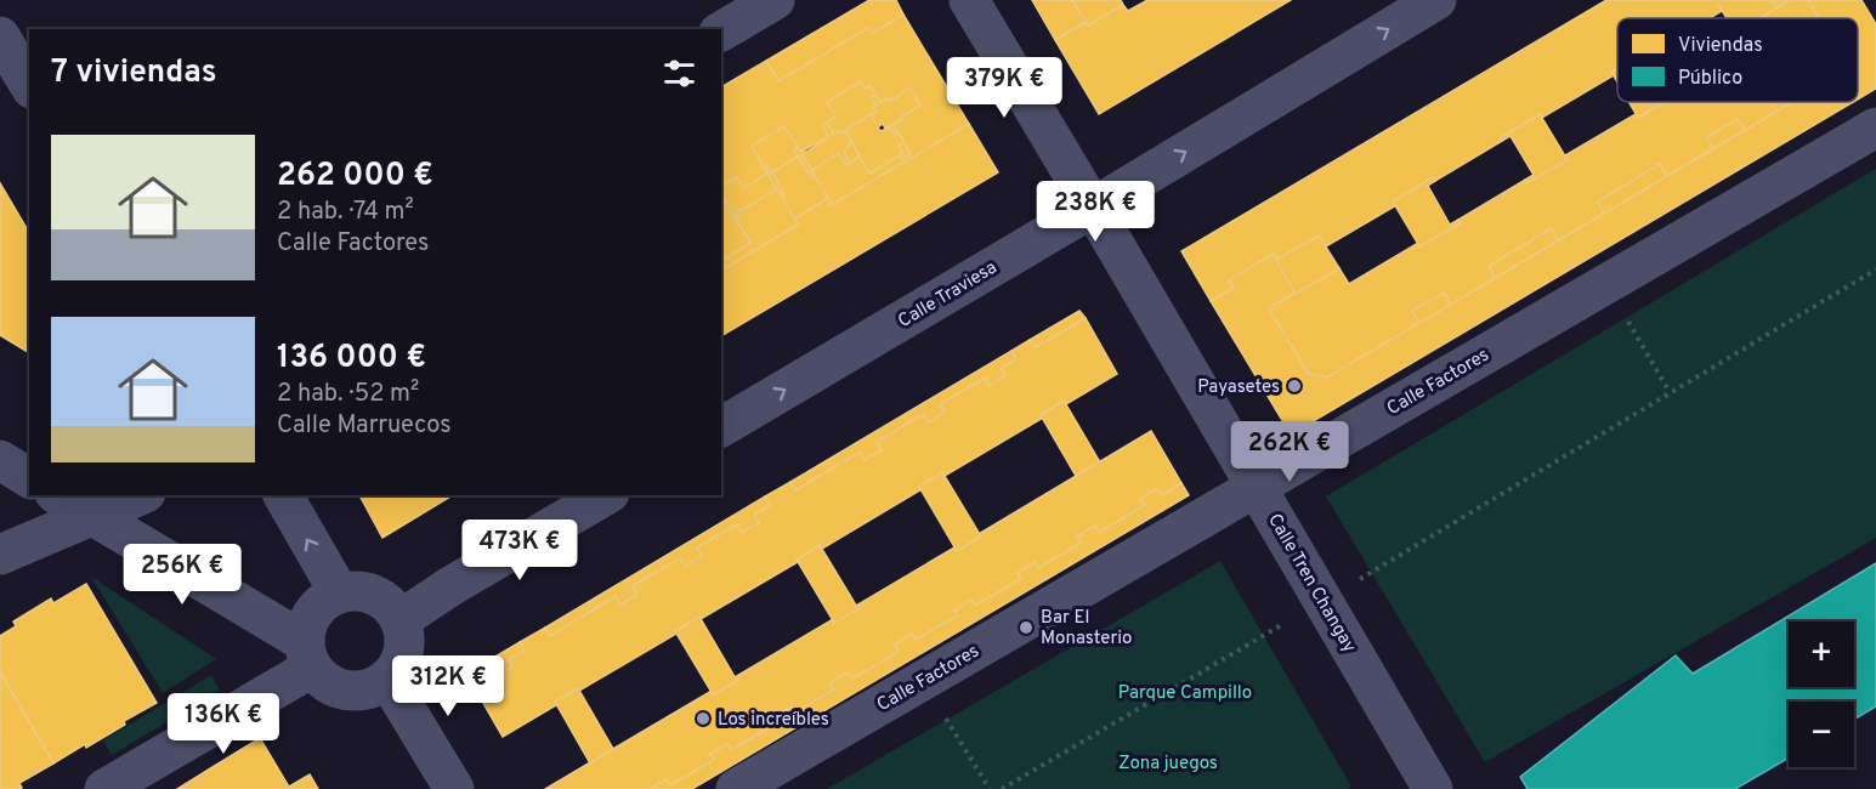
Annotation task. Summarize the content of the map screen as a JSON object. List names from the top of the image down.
{
  "streets": {
    "street": ["Calle Traviesa", "Calle Factores", "Calle Tren Changay"]
  },
  "crossings": [
    ["Calle Traviesa", "Calle Tren Changay"],
    ["Calle Factores", "Calle Tren Changay"]
  ],
  "one_way": ["Calle Traviesa"],
  "parks": ["Parque Campillo", "Zona juegos"],
  "places": ["Payasetes", "Bar El Monasterio", "Los increíbles"],
  "legend": ["Viviendas", "Público"],
  "page": {
    "heading": "7 viviendas",
    "price": [
      "379K €",
      "238K €",
      "262K €",
      "473K €",
      "256K €",
      "312K €",
      "136K €"
    ],
    "list": [
      {
        "name": "262 000 €",
        "note": "2 hab. · 74 m² · Calle Factores"
      },
      {
        "name": "136 000 €",
        "note": "2 hab. · 52 m² · Calle Marruecos"
      }
    ],
    "map_buttons": ["+", "−"]
  }
}
